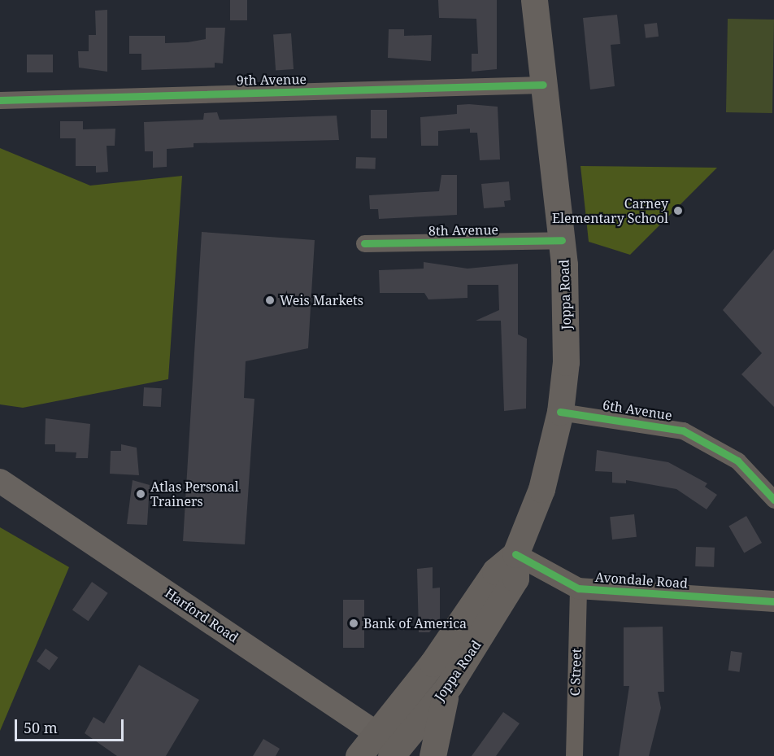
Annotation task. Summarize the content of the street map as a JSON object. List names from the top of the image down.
{
  "streets": {
    "main road": ["Joppa Road", "Harford Road"],
    "street": [
      "9th Avenue",
      "8th Avenue",
      "6th Avenue",
      "Avondale Road",
      "C Street"
    ]
  },
  "crossings": [
    ["9th Avenue", "Joppa Road"],
    ["8th Avenue", "Joppa Road"],
    ["Joppa Road", "6th Avenue"],
    ["Joppa Road", "Avondale Road"],
    ["Joppa Road", "Harford Road"],
    ["Avondale Road", "C Street"]
  ],
  "places": [
    "Carney Elementary School",
    "Weis Markets",
    "Atlas Personal Trainers",
    "Bank of America"
  ],
  "scale_bar": "50 m"
}
